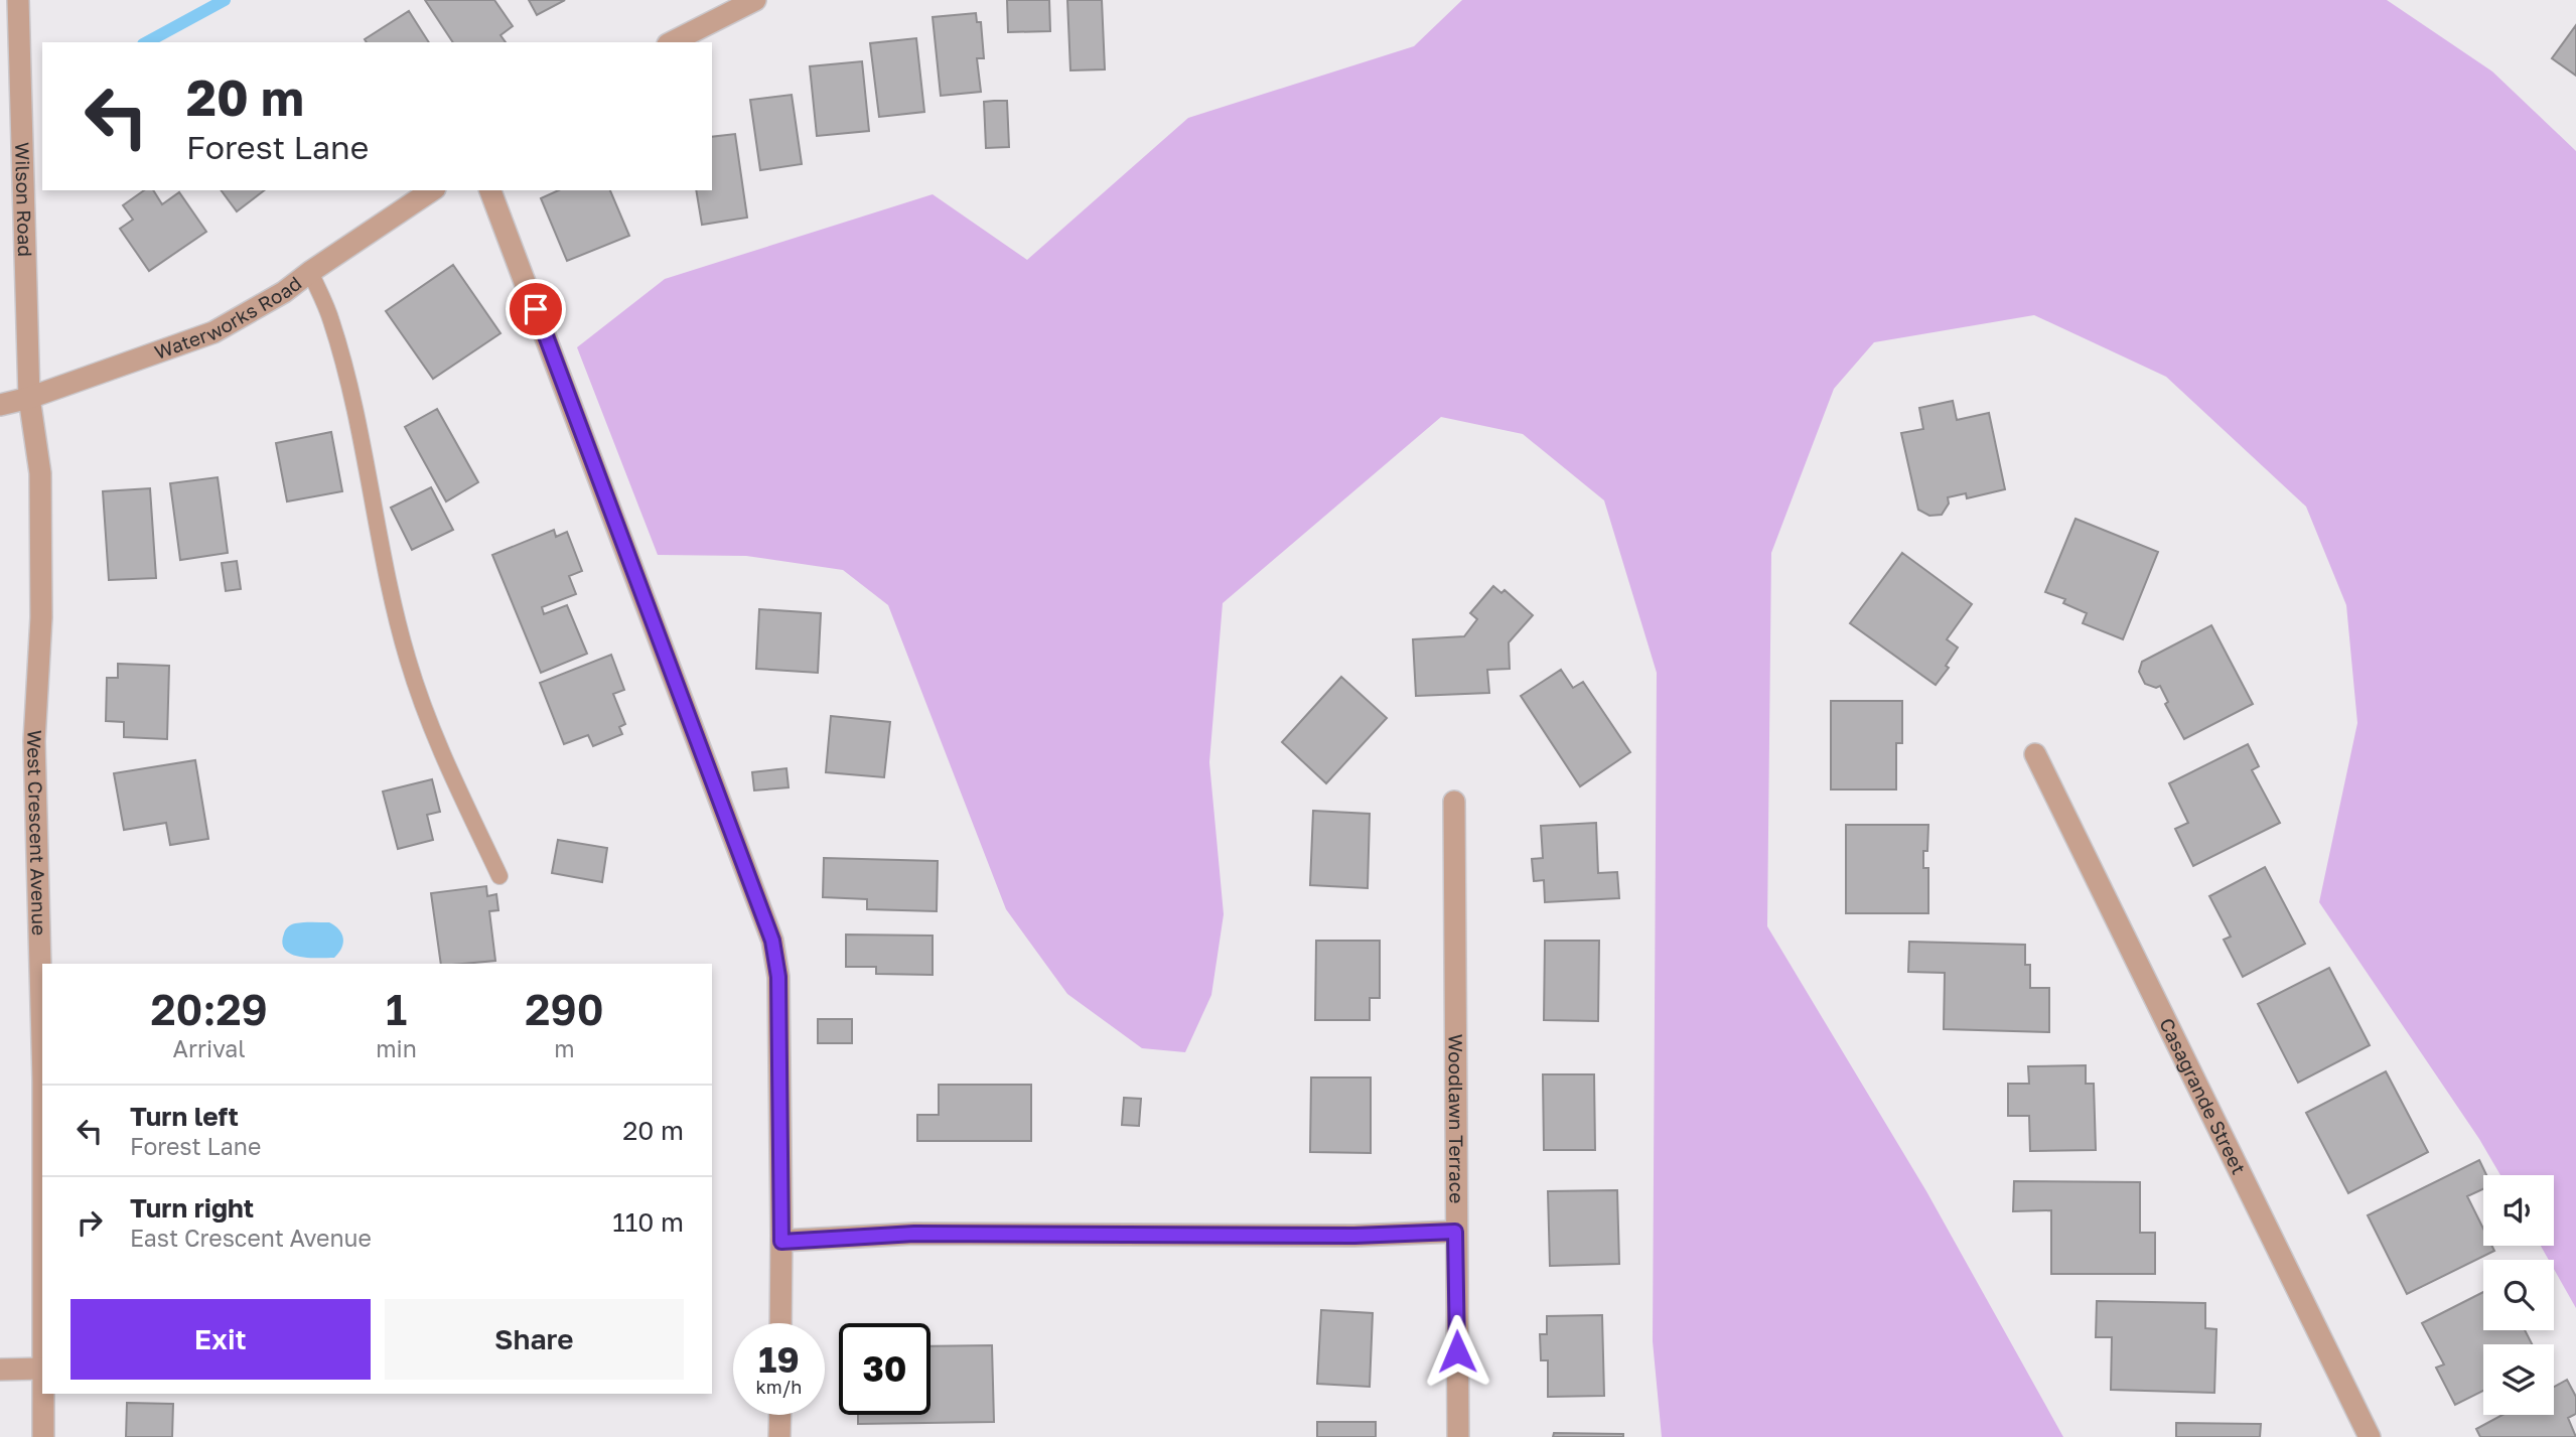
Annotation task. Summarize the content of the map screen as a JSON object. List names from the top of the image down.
{
  "streets": {
    "street": [
      "Wilson Road",
      "Waterworks Road",
      "West Crescent Avenue",
      "Casagrande Street",
      "Woodlawn Terrace"
    ]
  },
  "crossings": [
    ["Wilson Road", "Waterworks Road"],
    ["Wilson Road", "West Crescent Avenue"],
    ["Waterworks Road", "West Crescent Avenue"]
  ],
  "page": {
    "turn": ["20 m", "Forest Lane"],
    "eta": [
      "20:29",
      "Arrival",
      "1",
      "min",
      "290",
      "m"
    ],
    "list": [
      {
        "name": "Turn left",
        "note": "Forest Lane",
        "value": "20 m"
      },
      {
        "name": "Turn right",
        "note": "East Crescent Avenue",
        "value": "110 m"
      }
    ],
    "buttons": ["Exit", "Share"],
    "speed": "19 km/h",
    "limit": "30"
  }
}
